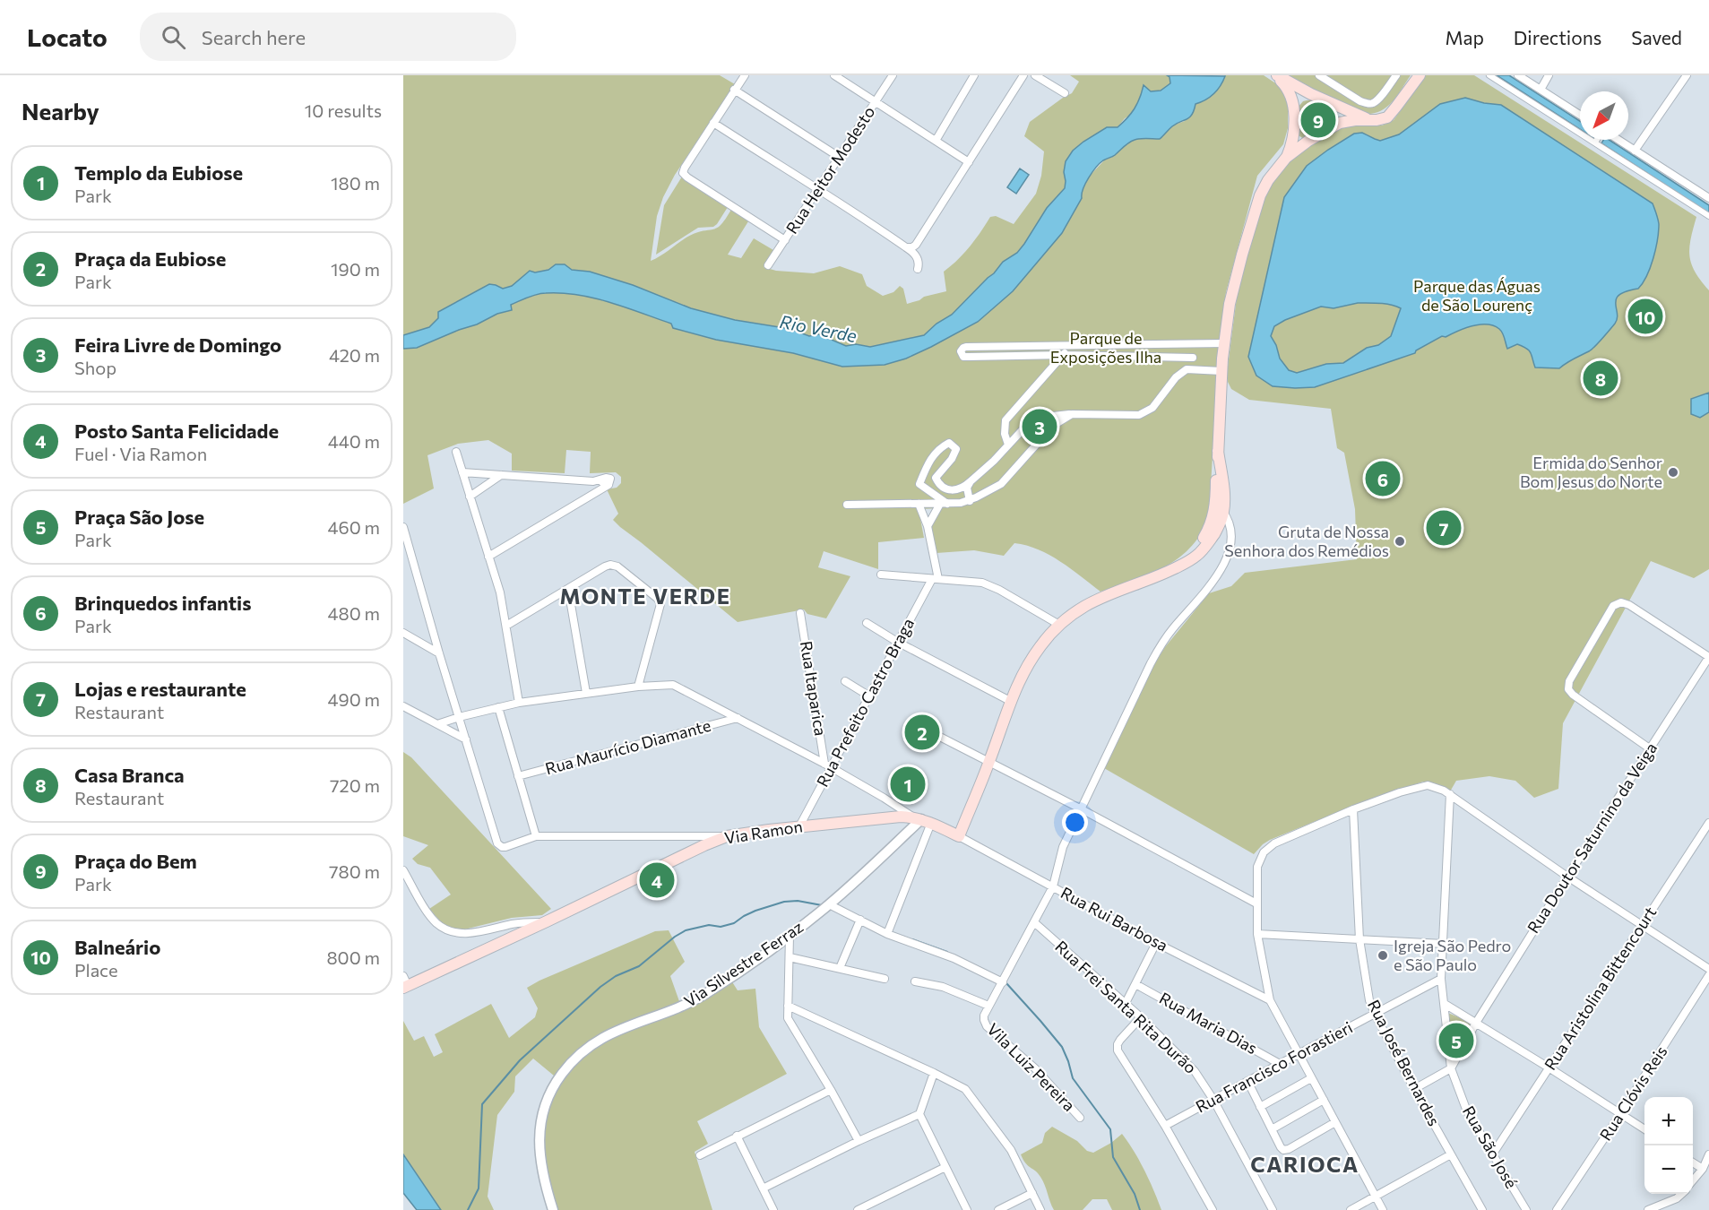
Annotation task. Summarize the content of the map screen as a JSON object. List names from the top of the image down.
{
  "streets": {
    "main road": ["Via Ramon"],
    "street": [
      "Rua Heitor Modesto",
      "Rua Itaparica",
      "Rua Prefeito Castro Braga",
      "Rua Maurício Diamante",
      "Rua Doutor Saturnino da Veiga",
      "Rua Rui Barbosa",
      "Via Silvestre Ferraz",
      "Rua Aristolina Bittencourt",
      "Rua Frei Santa Rita Durão",
      "Rua Maria Dias",
      "Rua José Bernardes",
      "Vila Luiz Pereira",
      "Rua Francisco Forastieri",
      "Rua Clóvis Reis",
      "Rua São José"
    ]
  },
  "crossings": [
    ["Rua Itaparica", "Rua Prefeito Castro Braga"],
    ["Rua Prefeito Castro Braga", "Via Ramon"],
    ["Via Ramon", "Rua Rui Barbosa"],
    ["Via Ramon", "Via Silvestre Ferraz"],
    ["Rua Doutor Saturnino da Veiga", "Rua São José"],
    ["Rua Aristolina Bittencourt", "Rua São José"],
    ["Rua Frei Santa Rita Durão", "Rua Francisco Forastieri"],
    ["Rua Maria Dias", "Rua Francisco Forastieri"],
    ["Rua José Bernardes", "Rua Francisco Forastieri"],
    ["Rua Francisco Forastieri", "Rua São José"]
  ],
  "districts": ["MONTE VERDE", "CARIOCA"],
  "water": ["Rio Verde"],
  "parks": ["Parque das Águas de São Lourenç", "Parque de Exposições Ilha"],
  "places": ["Ermida do Senhor Bom Jesus do Norte", "Gruta de Nossa Senhora dos Remédios", "Igreja São Pedro e São Paulo"],
  "north": "bottom left",
  "page": {
    "header": "Locato",
    "search": "Search here",
    "nav": ["Map", "Directions", "Saved"],
    "heading": ["Nearby", "10 results"],
    "pins": [
      "9",
      "10",
      "8",
      "3",
      "6",
      "7",
      "2",
      "1",
      "4",
      "5"
    ],
    "list": [
      {
        "mark": "1",
        "name": "Templo da Eubiose",
        "note": "Park",
        "value": "180 m"
      },
      {
        "mark": "2",
        "name": "Praça da Eubiose",
        "note": "Park",
        "value": "190 m"
      },
      {
        "mark": "3",
        "name": "Feira Livre de Domingo",
        "note": "Shop",
        "value": "420 m"
      },
      {
        "mark": "4",
        "name": "Posto Santa Felicidade",
        "note": "Fuel · Via Ramon",
        "value": "440 m"
      },
      {
        "mark": "5",
        "name": "Praça São Jose",
        "note": "Park",
        "value": "460 m"
      },
      {
        "mark": "6",
        "name": "Brinquedos infantis",
        "note": "Park",
        "value": "480 m"
      },
      {
        "mark": "7",
        "name": "Lojas e restaurante",
        "note": "Restaurant",
        "value": "490 m"
      },
      {
        "mark": "8",
        "name": "Casa Branca",
        "note": "Restaurant",
        "value": "720 m"
      },
      {
        "mark": "9",
        "name": "Praça do Bem",
        "note": "Park",
        "value": "780 m"
      },
      {
        "mark": "10",
        "name": "Balneário",
        "note": "Place",
        "value": "800 m"
      }
    ],
    "map_buttons": ["+", "−"]
  }
}
